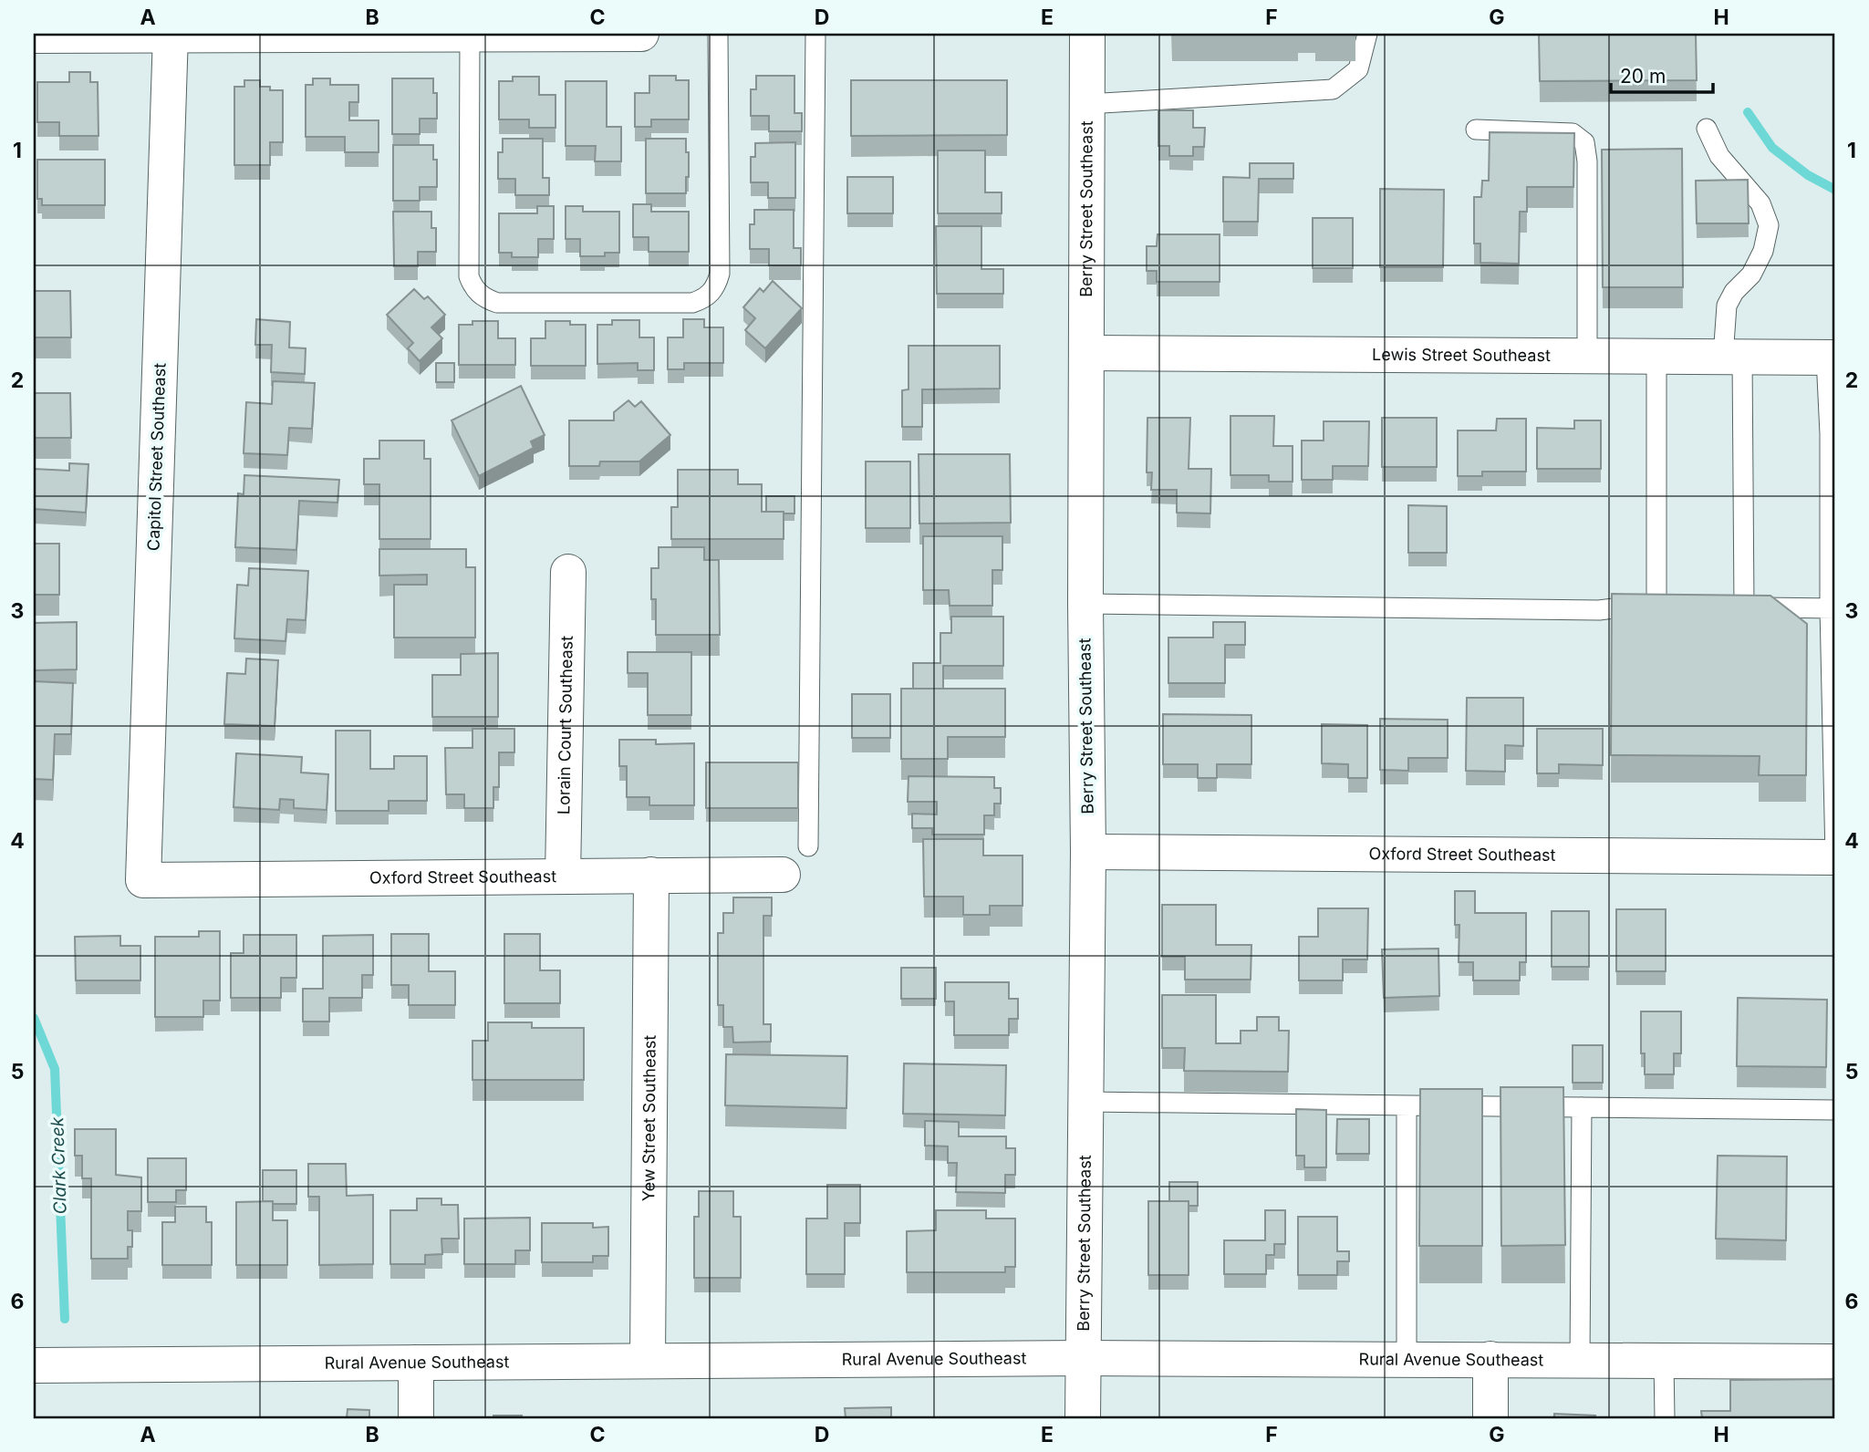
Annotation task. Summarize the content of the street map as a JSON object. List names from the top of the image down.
{
  "streets": {
    "street": [
      "Berry Street Southeast",
      "Lewis Street Southeast",
      "Capitol Street Southeast",
      "Lorain Court Southeast",
      "Oxford Street Southeast",
      "Yew Street Southeast",
      "Rural Avenue Southeast"
    ]
  },
  "crossings": [
    ["Berry Street Southeast", "Lewis Street Southeast"],
    ["Berry Street Southeast", "Oxford Street Southeast"],
    ["Berry Street Southeast", "Rural Avenue Southeast"],
    ["Capitol Street Southeast", "Oxford Street Southeast"],
    ["Lorain Court Southeast", "Oxford Street Southeast"],
    ["Oxford Street Southeast", "Yew Street Southeast"],
    ["Yew Street Southeast", "Rural Avenue Southeast"]
  ],
  "water": ["Clark Creek"],
  "scale_bar": "20 m",
  "grid": {
    "columns": [
      "A",
      "B",
      "C",
      "D",
      "E",
      "F",
      "G",
      "H"
    ],
    "rows": [
      "1",
      "2",
      "3",
      "4",
      "5",
      "6"
    ]
  }
}
